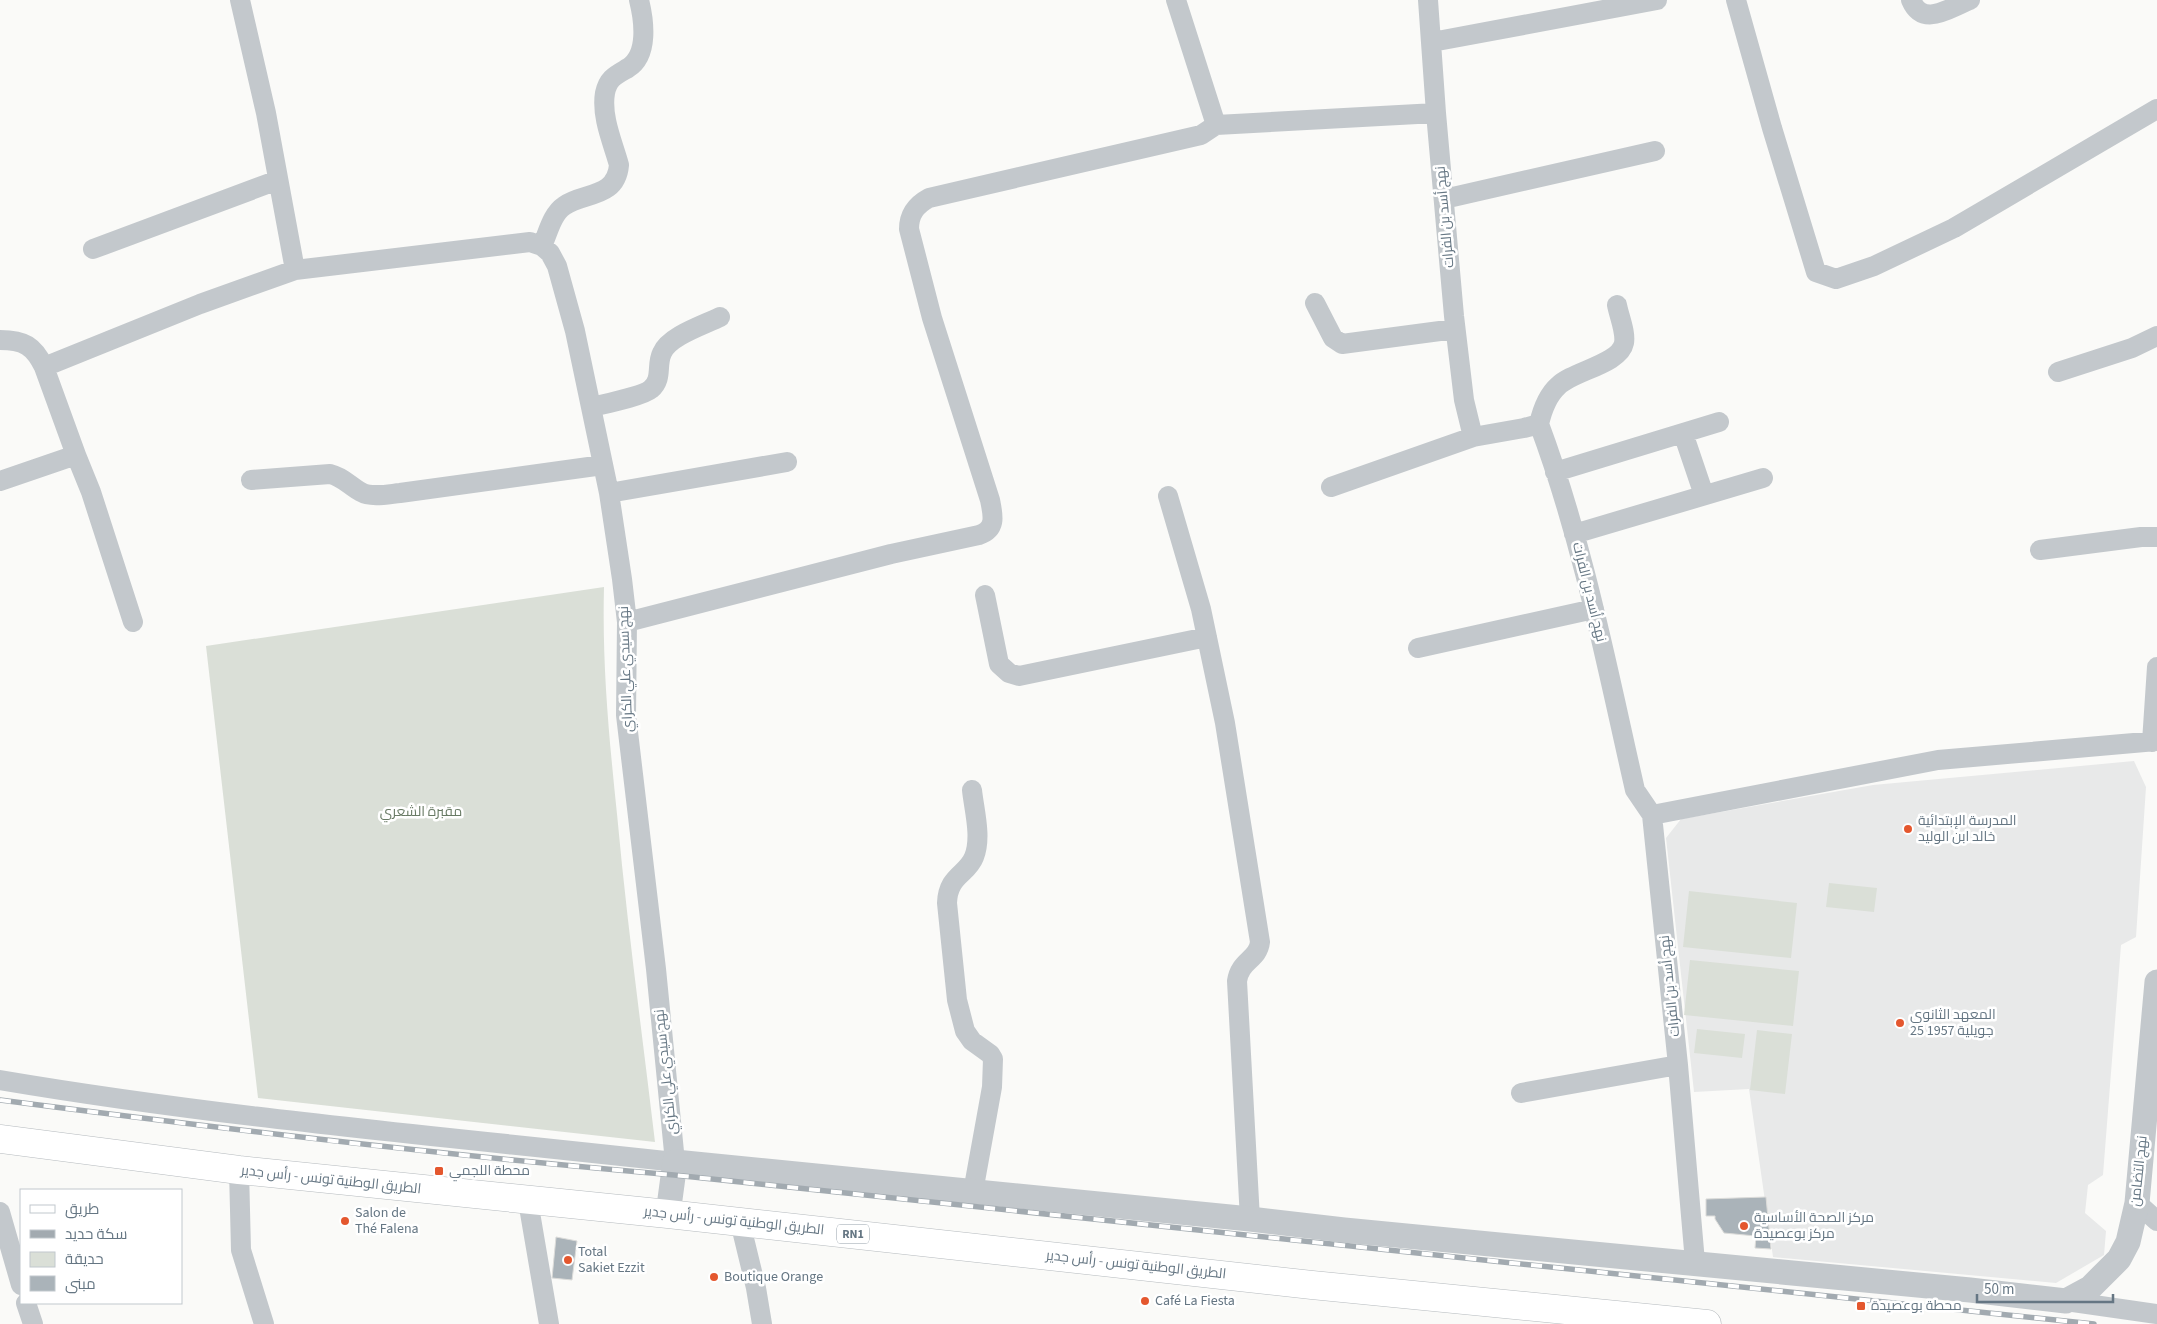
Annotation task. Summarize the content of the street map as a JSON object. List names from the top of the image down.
{
  "streets": {
    "main road": ["الطريق الوطنية تونس - رأس جدير", "RN1"],
    "street": ["نهج أسد بن الفرات", "نهج سيدي علي الكراي", "نهج التضامن"]
  },
  "parks": ["مقبرة الشعري"],
  "places": {
    "other": [
      "المدرسة الإبتدائية خالد ابن الوليد",
      "المعهد الثانوي 25 جويلية 1957",
      "Salon de Thé Falena",
      "مركز الصحة الأساسية مركز بوعصيدة",
      "Total Sakiet Ezzit",
      "Boutique Orange",
      "Café La Fiesta"
    ],
    "transit": ["محطة اللجمي", "محطة بوعصيدة"]
  },
  "legend": [
    "طريق",
    "سكة حديد",
    "حديقة",
    "مبنى"
  ],
  "scale_bar": "50 m"
}
